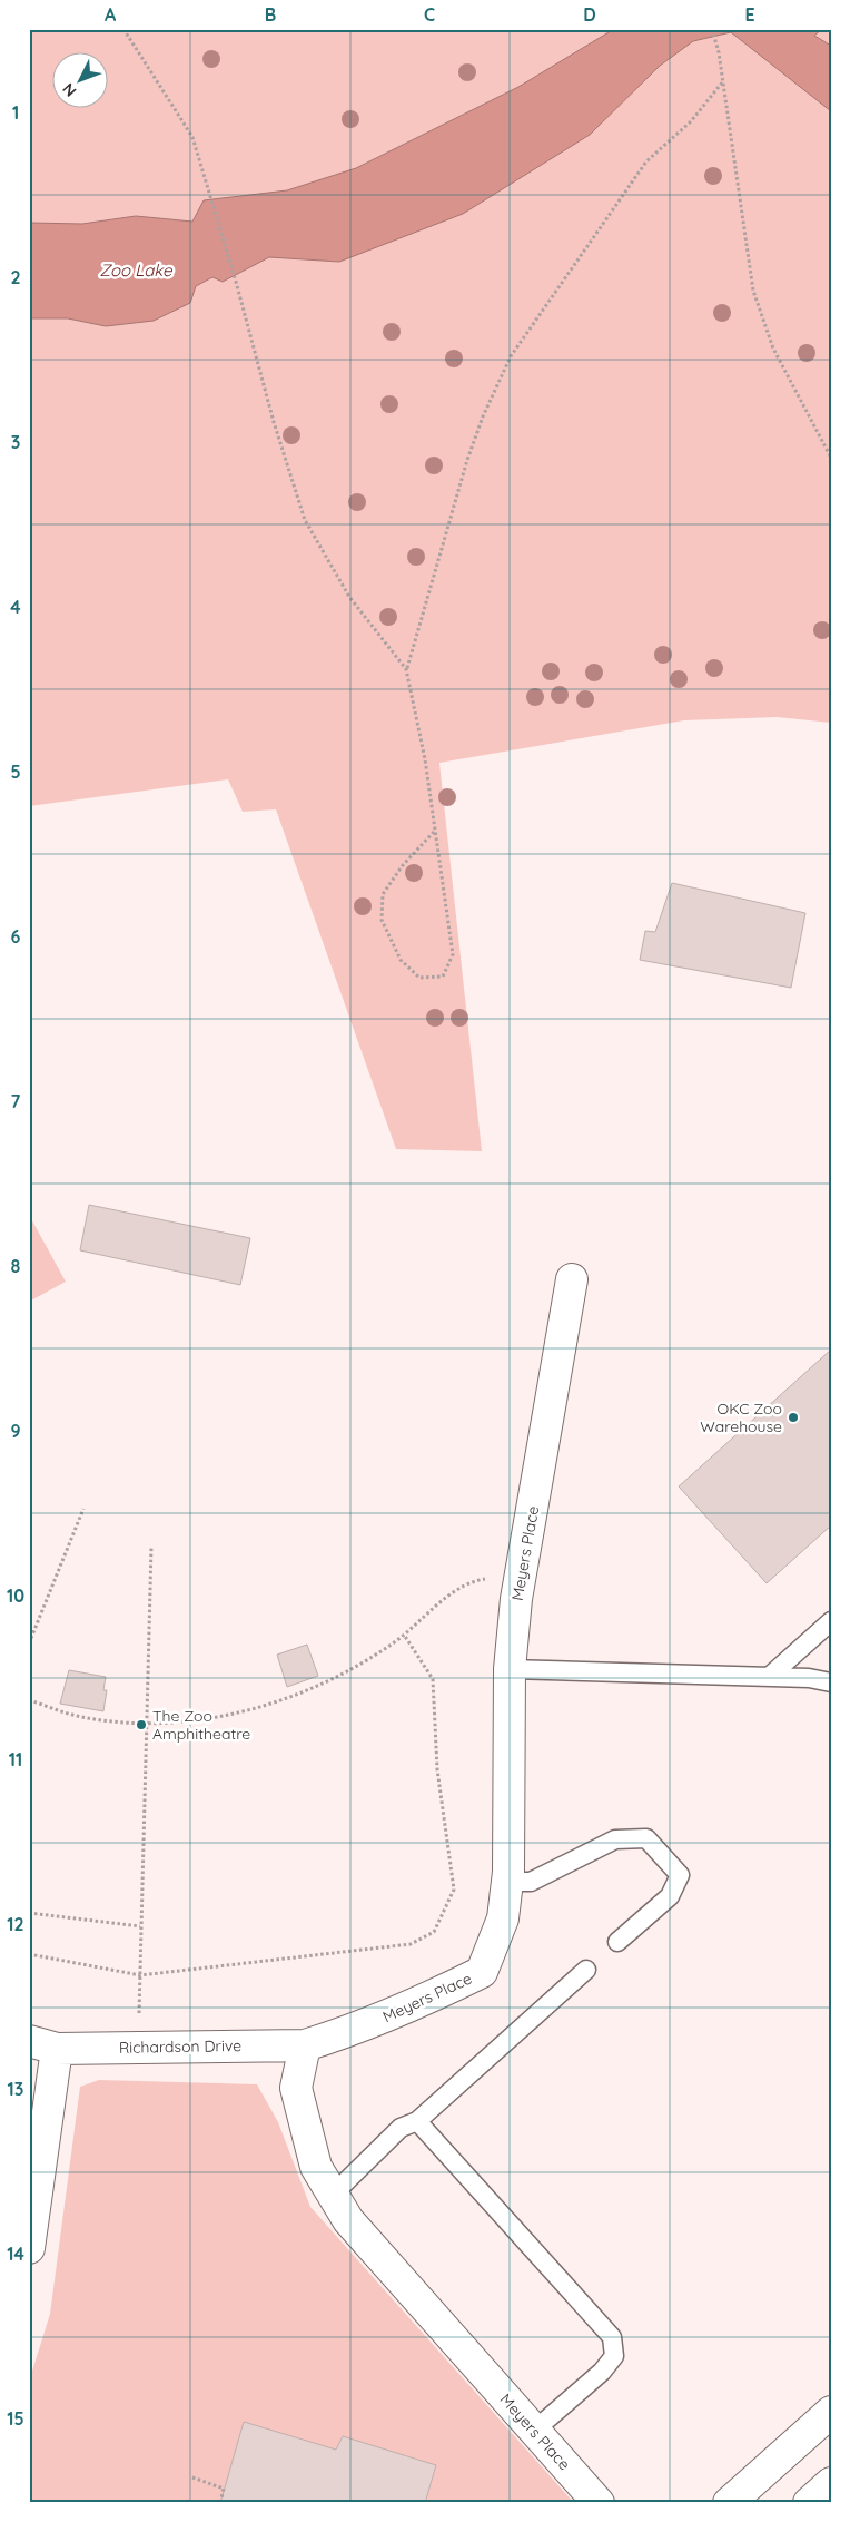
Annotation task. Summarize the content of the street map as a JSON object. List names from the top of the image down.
{
  "streets": {
    "street": ["Meyers Place", "Richardson Drive"]
  },
  "crossings": [
    ["Meyers Place", "Richardson Drive"]
  ],
  "water": ["Zoo Lake"],
  "places": ["OKC Zoo Warehouse", "The Zoo Amphitheatre"],
  "north": "bottom left",
  "grid": {
    "columns": [
      "A",
      "B",
      "C",
      "D",
      "E"
    ],
    "rows": [
      "1",
      "2",
      "3",
      "4",
      "5",
      "6",
      "7",
      "8",
      "9",
      "10",
      "11",
      "12",
      "13",
      "14",
      "15"
    ]
  }
}
